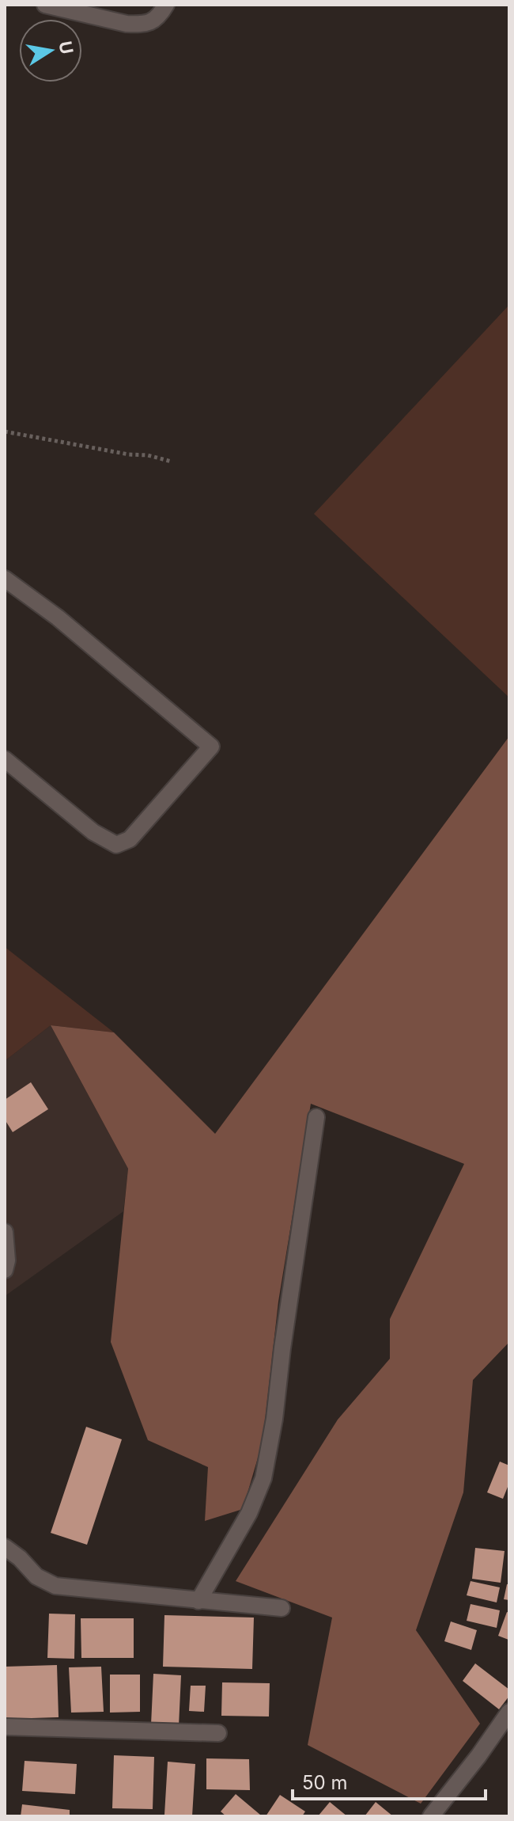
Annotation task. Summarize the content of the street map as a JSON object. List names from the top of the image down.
{
  "scale_bar": "50 m",
  "north": "right"
}
